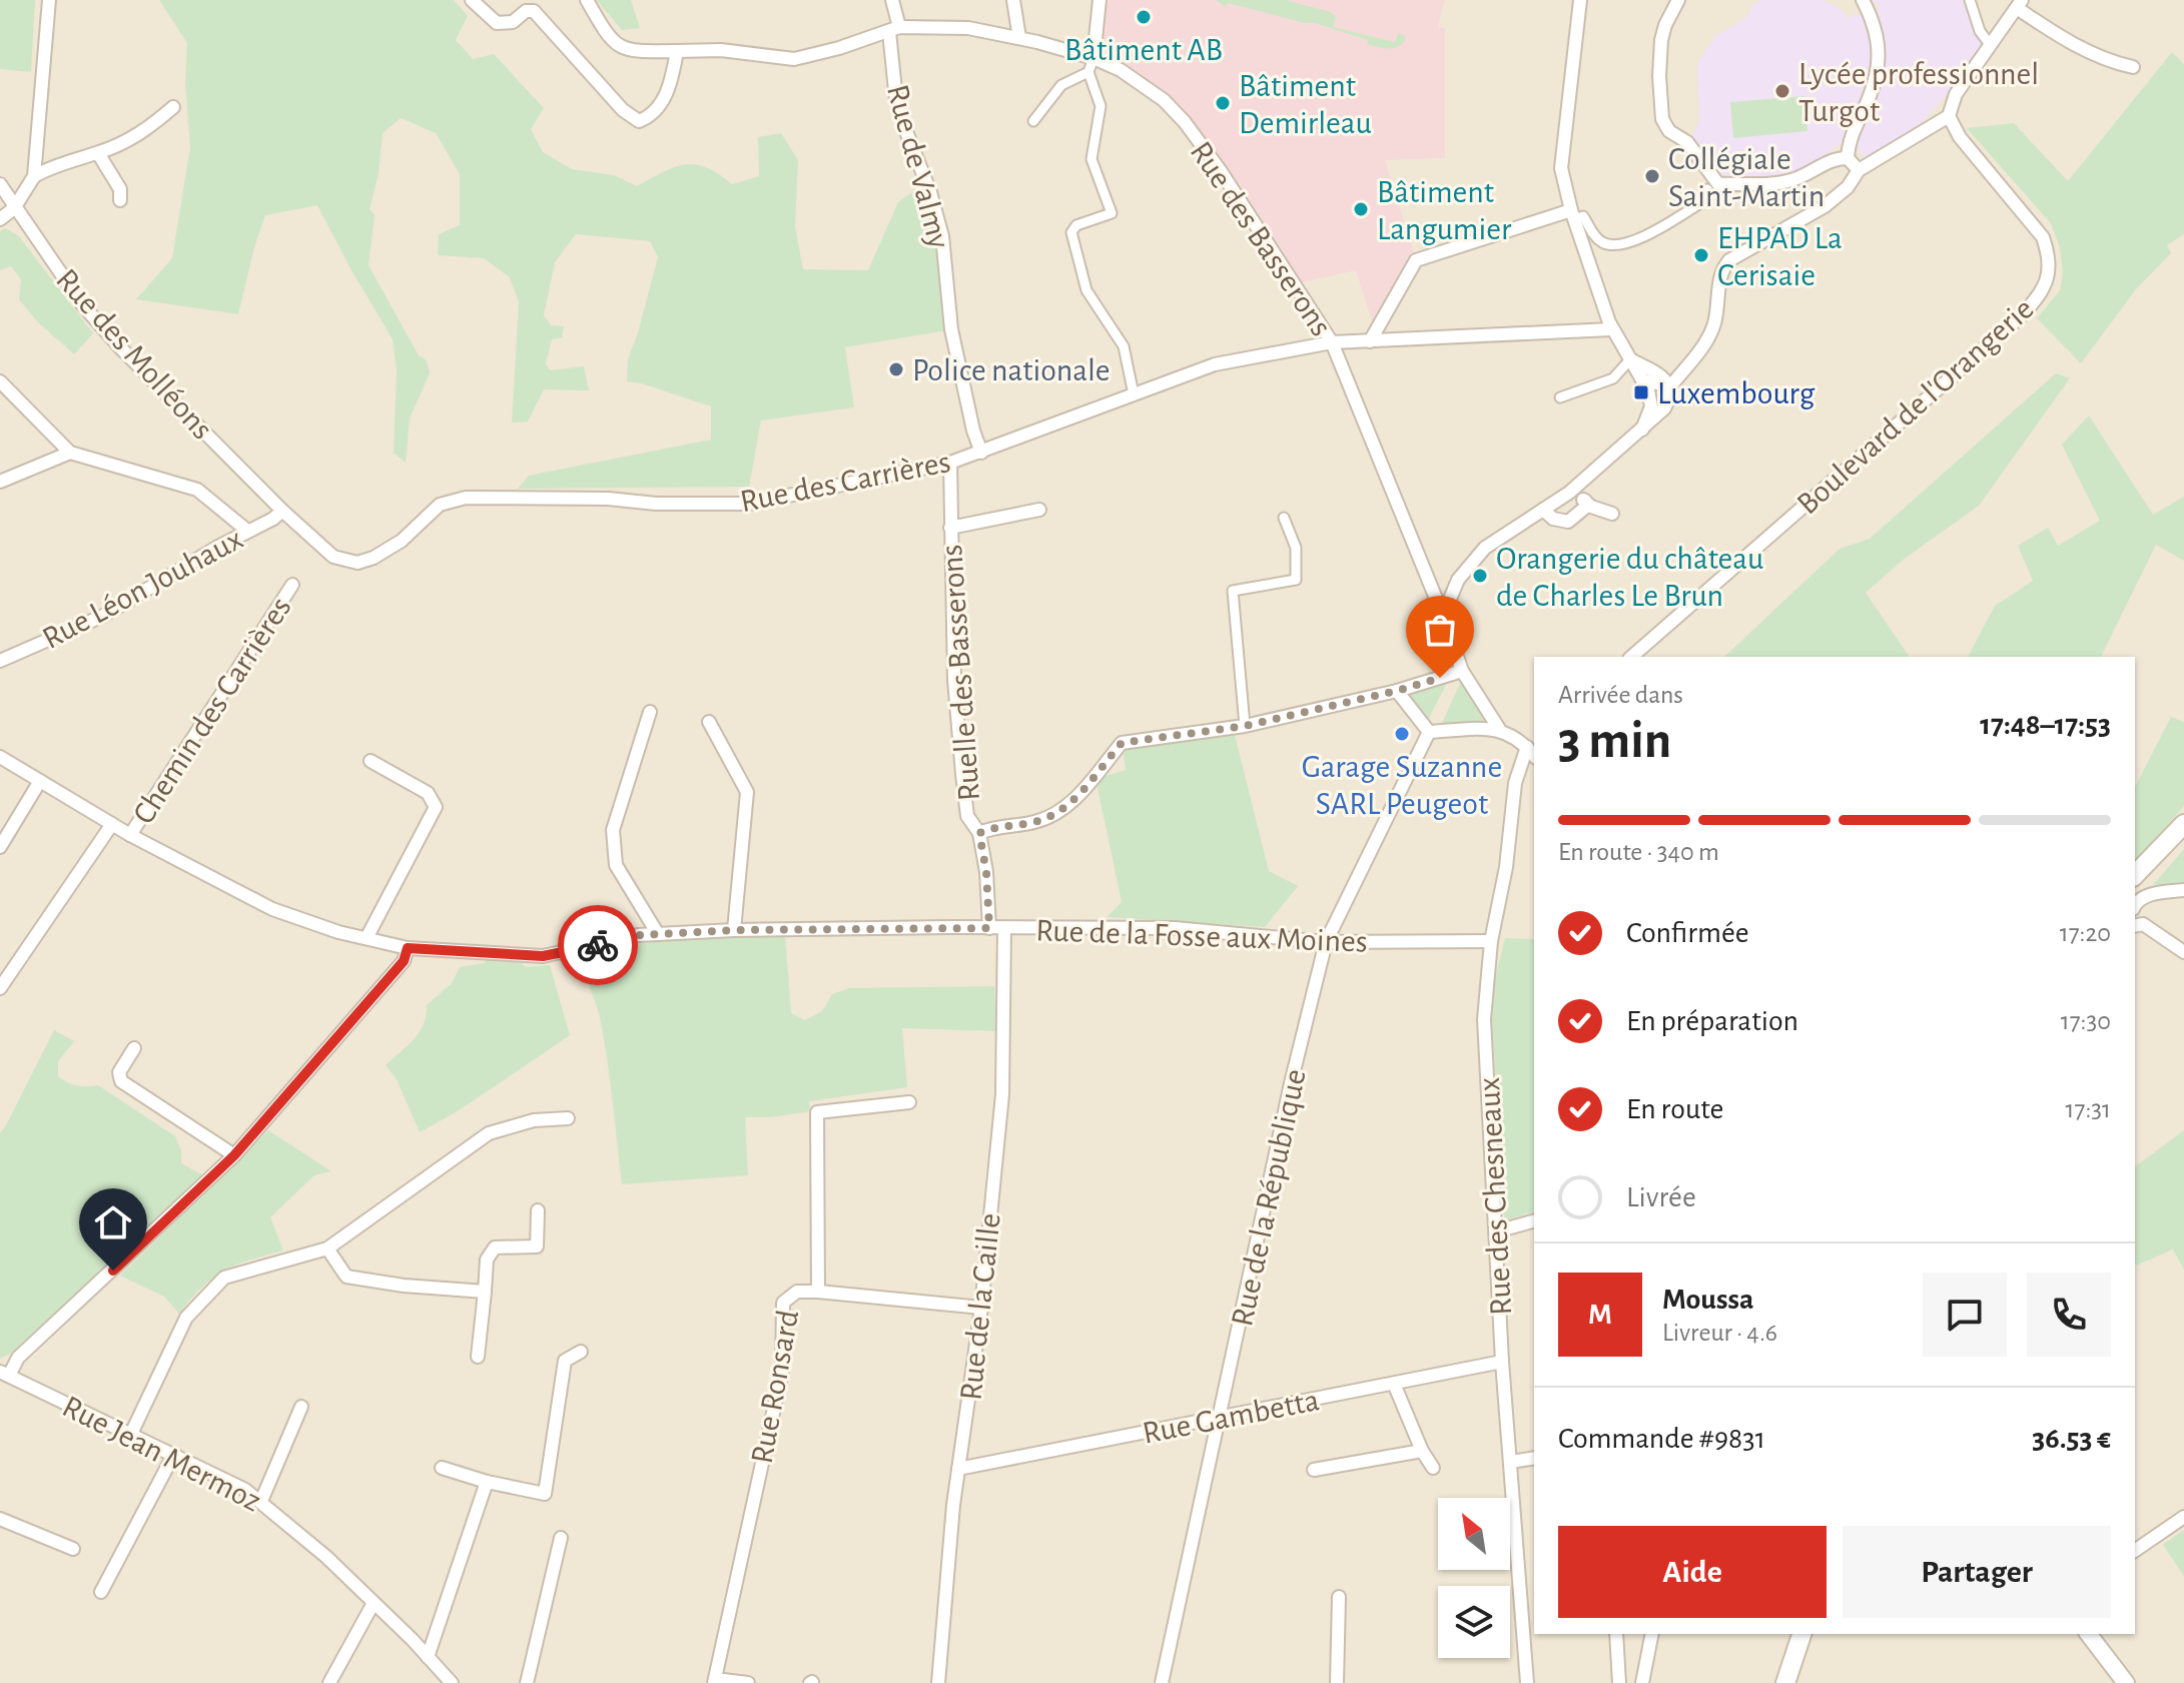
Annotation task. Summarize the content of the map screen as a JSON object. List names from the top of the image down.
{
  "streets": {
    "street": [
      "Rue de Valmy",
      "Rue des Basserons",
      "Rue des Molléons",
      "Boulevard de l'Orangerie",
      "Rue des Carrières",
      "Rue Léon Jouhaux",
      "Ruelle des Basserons",
      "Chemin des Carrières",
      "Rue de la Fosse aux Moines",
      "Rue des Chesneaux",
      "Rue de la République",
      "Rue de la Caille",
      "Rue Ronsard",
      "Rue Gambetta",
      "Rue Jean Mermoz"
    ]
  },
  "crossings": [
    ["Rue de Valmy", "Rue des Basserons"],
    ["Rue de Valmy", "Rue des Carrières"],
    ["Rue des Basserons", "Rue des Carrières"],
    ["Rue des Molléons", "Rue des Carrières"],
    ["Rue des Molléons", "Rue Léon Jouhaux"],
    ["Rue des Carrières", "Rue Léon Jouhaux"],
    ["Rue des Carrières", "Ruelle des Basserons"],
    ["Ruelle des Basserons", "Rue de la Fosse aux Moines"],
    ["Chemin des Carrières", "Rue de la Fosse aux Moines"],
    ["Rue de la Fosse aux Moines", "Rue des Chesneaux"],
    ["Rue de la Fosse aux Moines", "Rue de la République"],
    ["Rue de la Fosse aux Moines", "Rue de la Caille"],
    ["Rue des Chesneaux", "Rue Gambetta"],
    ["Rue de la République", "Rue Gambetta"],
    ["Rue de la Caille", "Rue Gambetta"]
  ],
  "places": {
    "other": [
      "Bâtiment AB",
      "Lycée professionnel Turgot",
      "Bâtiment Demirleau",
      "Collégiale Saint-Martin",
      "Bâtiment Langumier",
      "EHPAD La Cerisaie",
      "Police nationale",
      "Orangerie du château de Charles Le Brun",
      "Garage Suzanne SARL Peugeot"
    ],
    "transit": ["Luxembourg"]
  },
  "north": "top left",
  "page": {
    "heading": ["3 min", "Arrivée dans", "17:48–17:53"],
    "panel": [
      "Moussa",
      "Livreur · 4.6",
      "Commande #9831",
      "36.53 €"
    ],
    "bar": "En route · 340 m",
    "list": [
      ["Confirmée", "17:20"],
      ["En préparation", "17:30"],
      ["En route", "17:31"],
      "Livrée"
    ],
    "round": "M",
    "buttons": ["Aide", "Partager"]
  }
}
